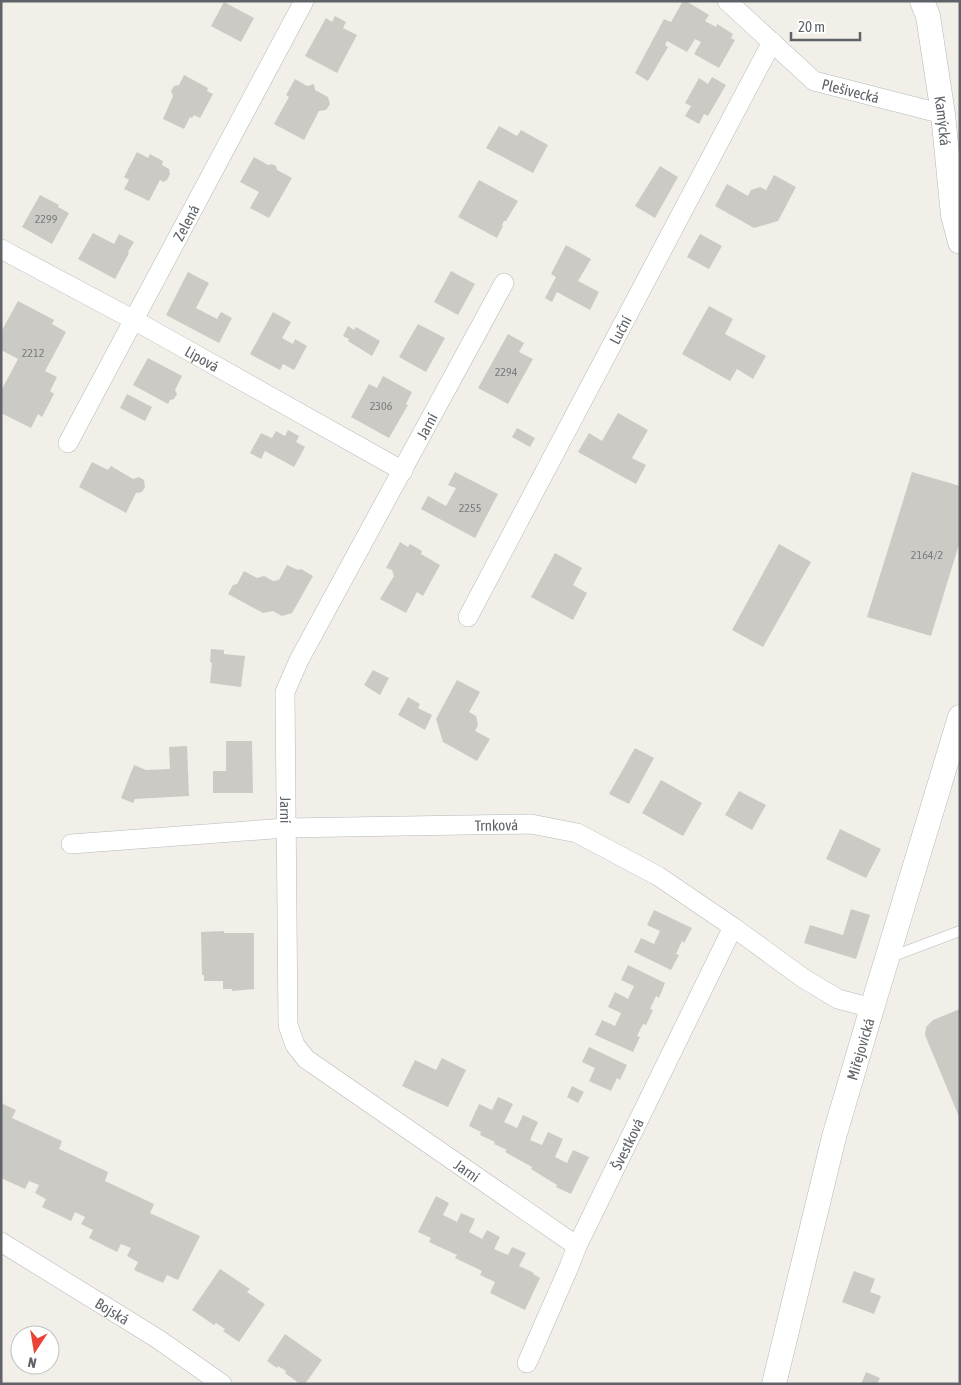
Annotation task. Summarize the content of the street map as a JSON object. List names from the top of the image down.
{
  "streets": {
    "street": [
      "Plešivecká",
      "Kamýcká",
      "Zelená",
      "Luční",
      "Lipová",
      "Jarní",
      "Trnková",
      "Miřejovická",
      "Švestková",
      "Bojská"
    ]
  },
  "crossings": [
    ["Plešivecká", "Kamýcká"],
    ["Plešivecká", "Luční"],
    ["Zelená", "Lipová"],
    ["Lipová", "Jarní"],
    ["Jarní", "Trnková"],
    ["Jarní", "Švestková"],
    ["Trnková", "Miřejovická"],
    ["Trnková", "Švestková"]
  ],
  "house_numbers": [
    "2299",
    "2212",
    "2294",
    "2306",
    "2255",
    "2164/2"
  ],
  "scale_bar": "20 m",
  "north": "bottom"
}
